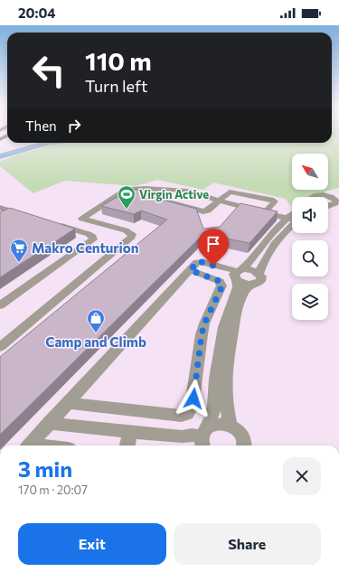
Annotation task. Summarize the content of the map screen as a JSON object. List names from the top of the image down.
{
  "places": {
    "sports": ["Virgin Active"],
    "supermarket": ["Makro Centurion"],
    "shop": ["Camp and Climb"]
  },
  "north": "top left",
  "page": {
    "status": "20:04",
    "turn": ["110 m", "Turn left"],
    "then": "Then",
    "heading": ["3 min", "170 m · 20:07"],
    "buttons": ["Exit", "Share"]
  }
}
